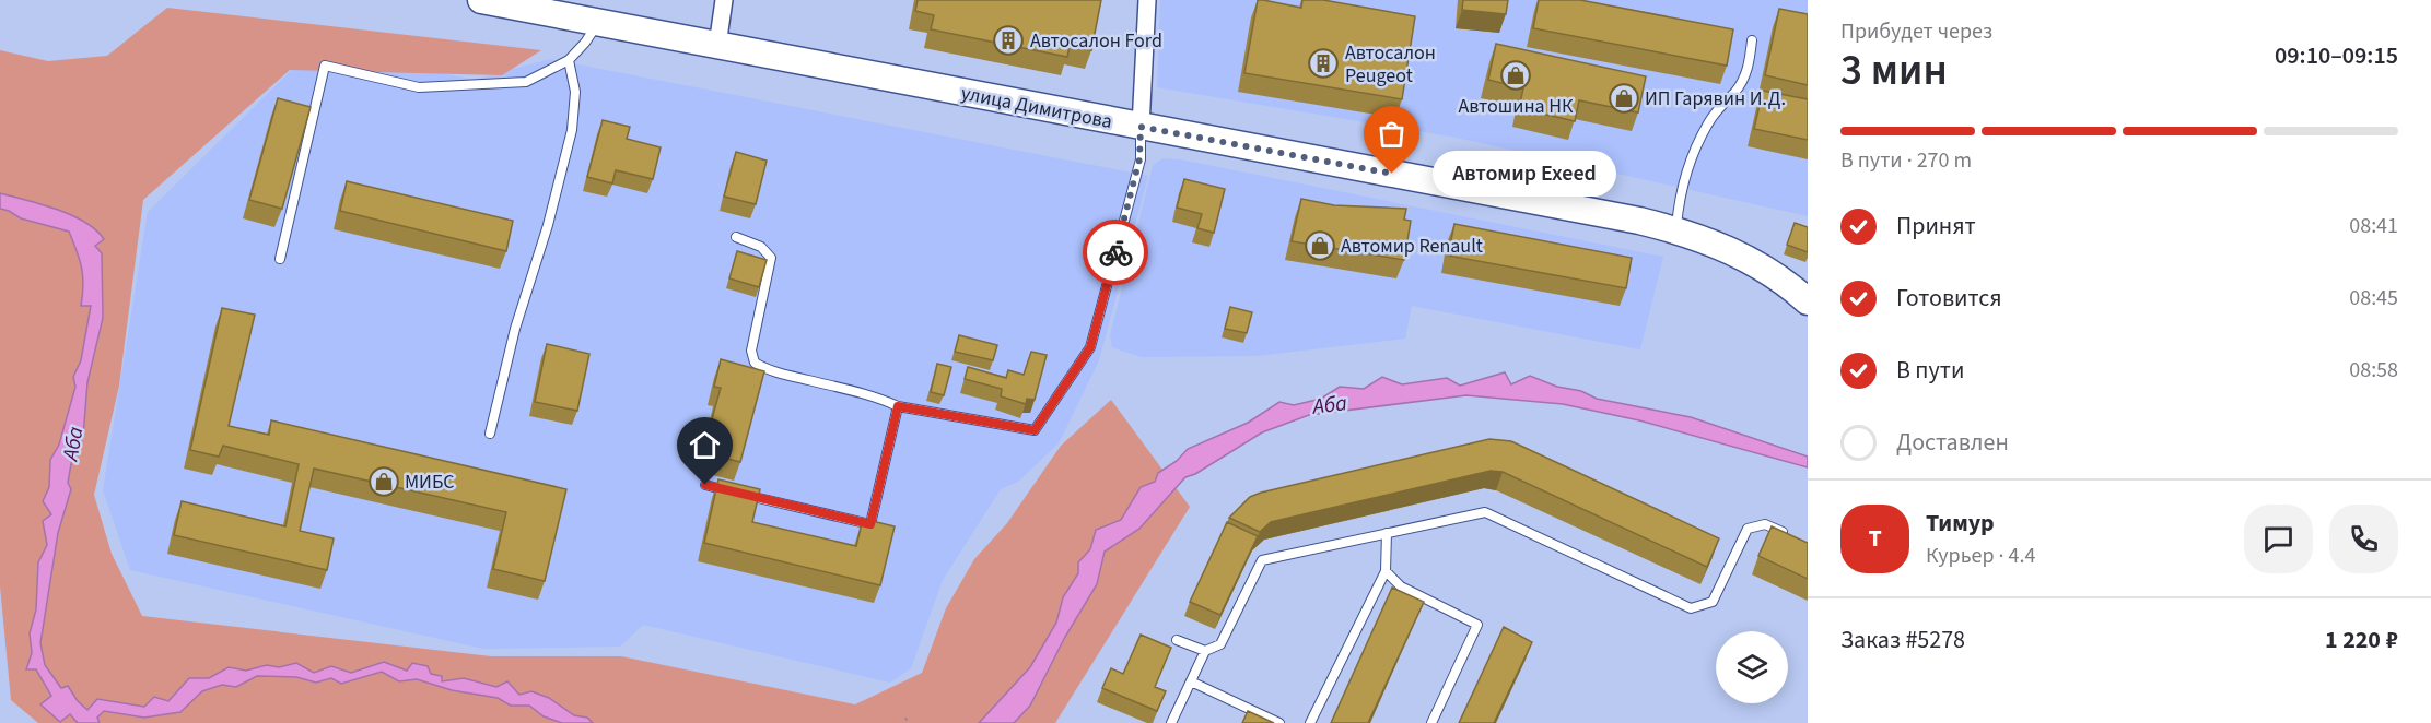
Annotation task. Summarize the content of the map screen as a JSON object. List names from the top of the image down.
{
  "streets": {
    "main road": ["улица Димитрова"]
  },
  "water": ["Аба"],
  "places": {
    "building": ["Автосалон Ford", "Автосалон Peugeot"],
    "shop": [
      "Автошина НК",
      "ИП Гарявин И.Д.",
      "Автомир Renault",
      "МИБС"
    ],
    "other": ["Автомир Exeed"]
  },
  "page": {
    "heading": ["3 мин", "Прибудет через", "09:10–09:15"],
    "panel": [
      "Тимур",
      "Курьер · 4.4",
      "Заказ #5278",
      "1 220 ₽"
    ],
    "bar": "В пути · 270 m",
    "bubble": "Автомир Exeed",
    "list": [
      ["Принят", "08:41"],
      ["Готовится", "08:45"],
      ["В пути", "08:58"],
      "Доставлен"
    ],
    "round": "Т"
  }
}
